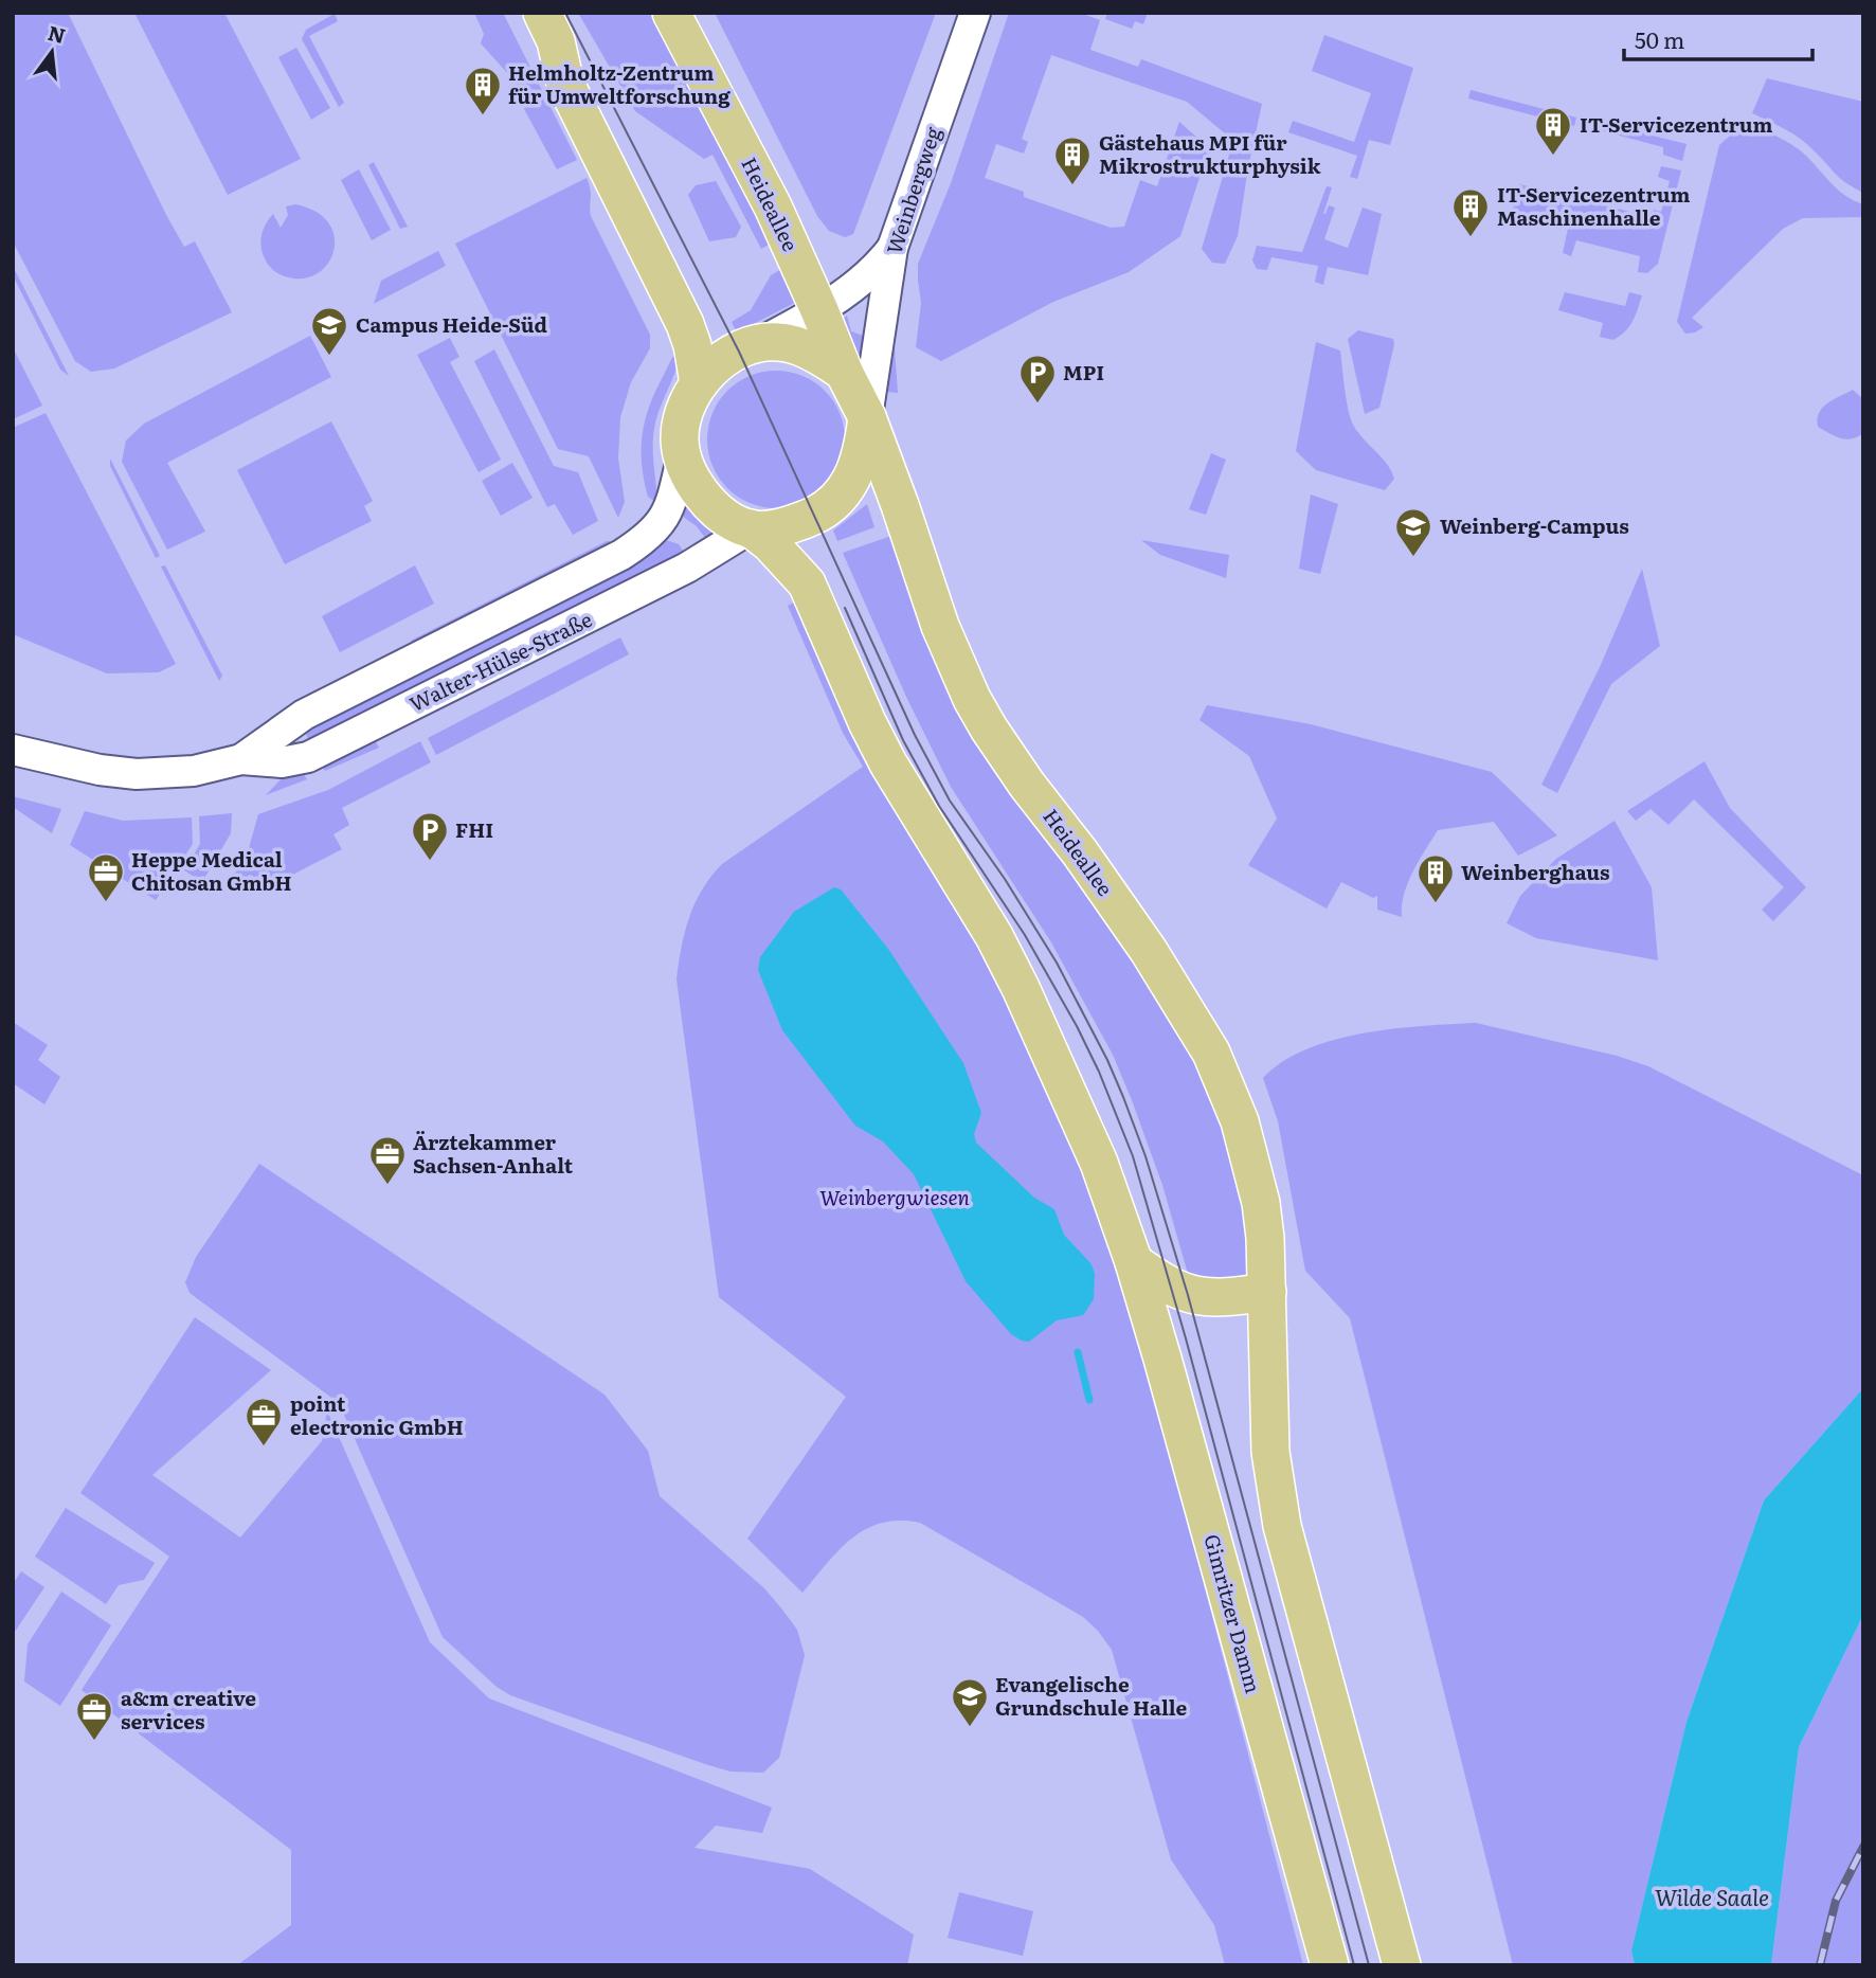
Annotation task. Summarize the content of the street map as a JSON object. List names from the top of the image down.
{
  "streets": {
    "main road": ["Heideallee", "Gimritzer Damm"],
    "street": ["Weinbergweg", "Walter-Hülse-Straße"]
  },
  "crossings": [
    ["Weinbergweg", "Heideallee"],
    ["Weinbergweg", "Walter-Hülse-Straße"],
    ["Heideallee", "Walter-Hülse-Straße"]
  ],
  "water": ["Wilde Saale"],
  "parks": ["Weinbergwiesen"],
  "places": {
    "building": [
      "Helmholtz-Zentrum für Umweltforschung",
      "IT-Servicezentrum",
      "Gästehaus MPI für Mikrostrukturphysik",
      "IT-Servicezentrum Maschinenhalle",
      "Weinberghaus"
    ],
    "school or university": ["Campus Heide-Süd", "Weinberg-Campus", "Evangelische Grundschule Halle"],
    "parking": ["MPI", "FHI"],
    "office": [
      "Heppe Medical Chitosan GmbH",
      "Ärztekammer Sachsen-Anhalt",
      "point electronic GmbH",
      "a&m creative services"
    ]
  },
  "scale_bar": "50 m",
  "north": "top"
}
